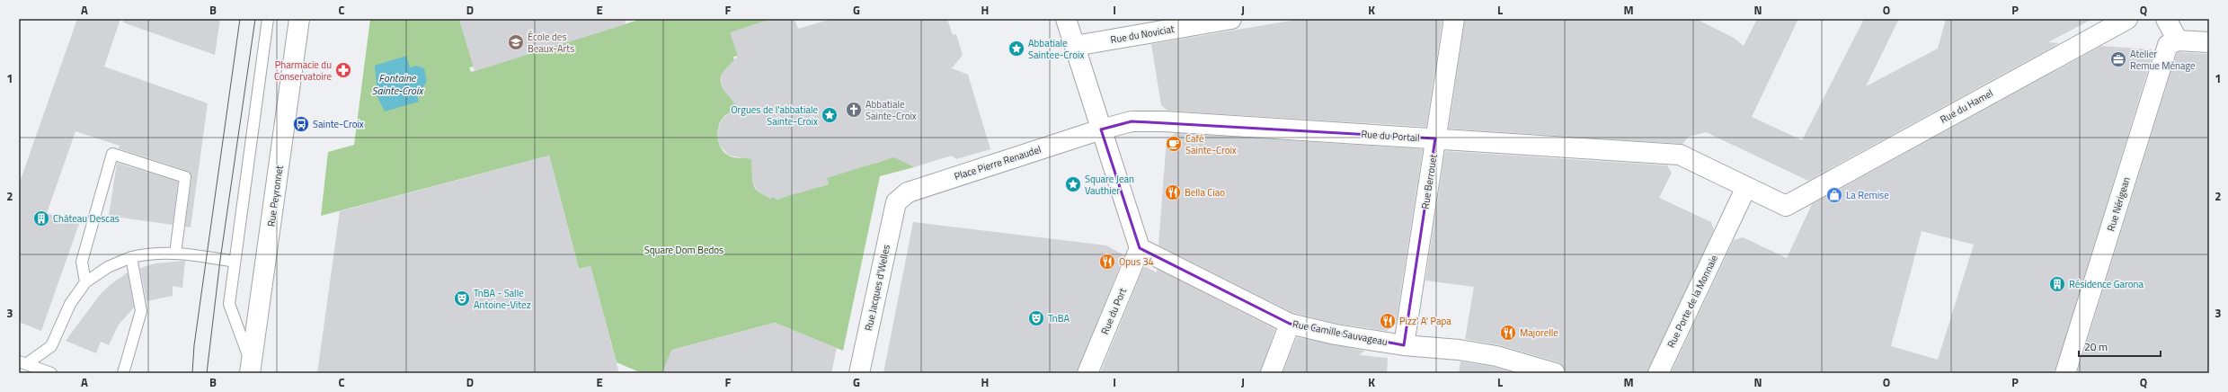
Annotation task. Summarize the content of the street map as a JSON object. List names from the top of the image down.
{
  "streets": {
    "street": [
      "Rue du Noviciat",
      "Rue du Hamel",
      "Rue du Portail",
      "Place Pierre Renaudel",
      "Rue Berrouet",
      "Rue Peyronnet",
      "Rue Nérigean",
      "Rue Jacques d'Welles",
      "Rue Porte de la Monnaie",
      "Rue du Port",
      "Rue Camille Sauvageau"
    ]
  },
  "crossings": [
    ["Rue du Hamel", "Rue du Portail"],
    ["Rue du Hamel", "Rue Porte de la Monnaie"],
    ["Rue du Portail", "Place Pierre Renaudel"],
    ["Rue du Portail", "Rue Berrouet"],
    ["Rue du Portail", "Rue Porte de la Monnaie"],
    ["Place Pierre Renaudel", "Rue Jacques d'Welles"],
    ["Rue Berrouet", "Rue Camille Sauvageau"],
    ["Rue du Port", "Rue Camille Sauvageau"]
  ],
  "water": ["Fontaine Sainte-Croix"],
  "parks": ["Square Dom Bedos"],
  "places": {
    "school or university": ["École des Beaux-Arts"],
    "place": ["Abbatiale Saintee-Croix", "Orgues de l'abbatiale Sainte-Croix", "Square Jean Vauthier"],
    "office": ["Atelier Remue Ménage"],
    "pharmacy": ["Pharmacie du Conservatoire"],
    "church": ["Abbatiale Sainte-Croix"],
    "bus stop": ["Sainte-Croix"],
    "cafe": ["Café Sainte-Croix"],
    "restaurant": [
      "Bella Ciao",
      "Opus 34",
      "Pizz' A' Papa",
      "Majorelle"
    ],
    "shop": ["La Remise"],
    "building": ["Château Descas", "Résidence Garona"],
    "theatre": ["TnBA - Salle Antoine-Vitez", "TnBA"]
  },
  "scale_bar": "20 m",
  "grid": {
    "columns": [
      "A",
      "B",
      "C",
      "D",
      "E",
      "F",
      "G",
      "H",
      "I",
      "J",
      "K",
      "L",
      "M",
      "N",
      "O",
      "P",
      "Q"
    ],
    "rows": ["1", "2", "3"]
  }
}
